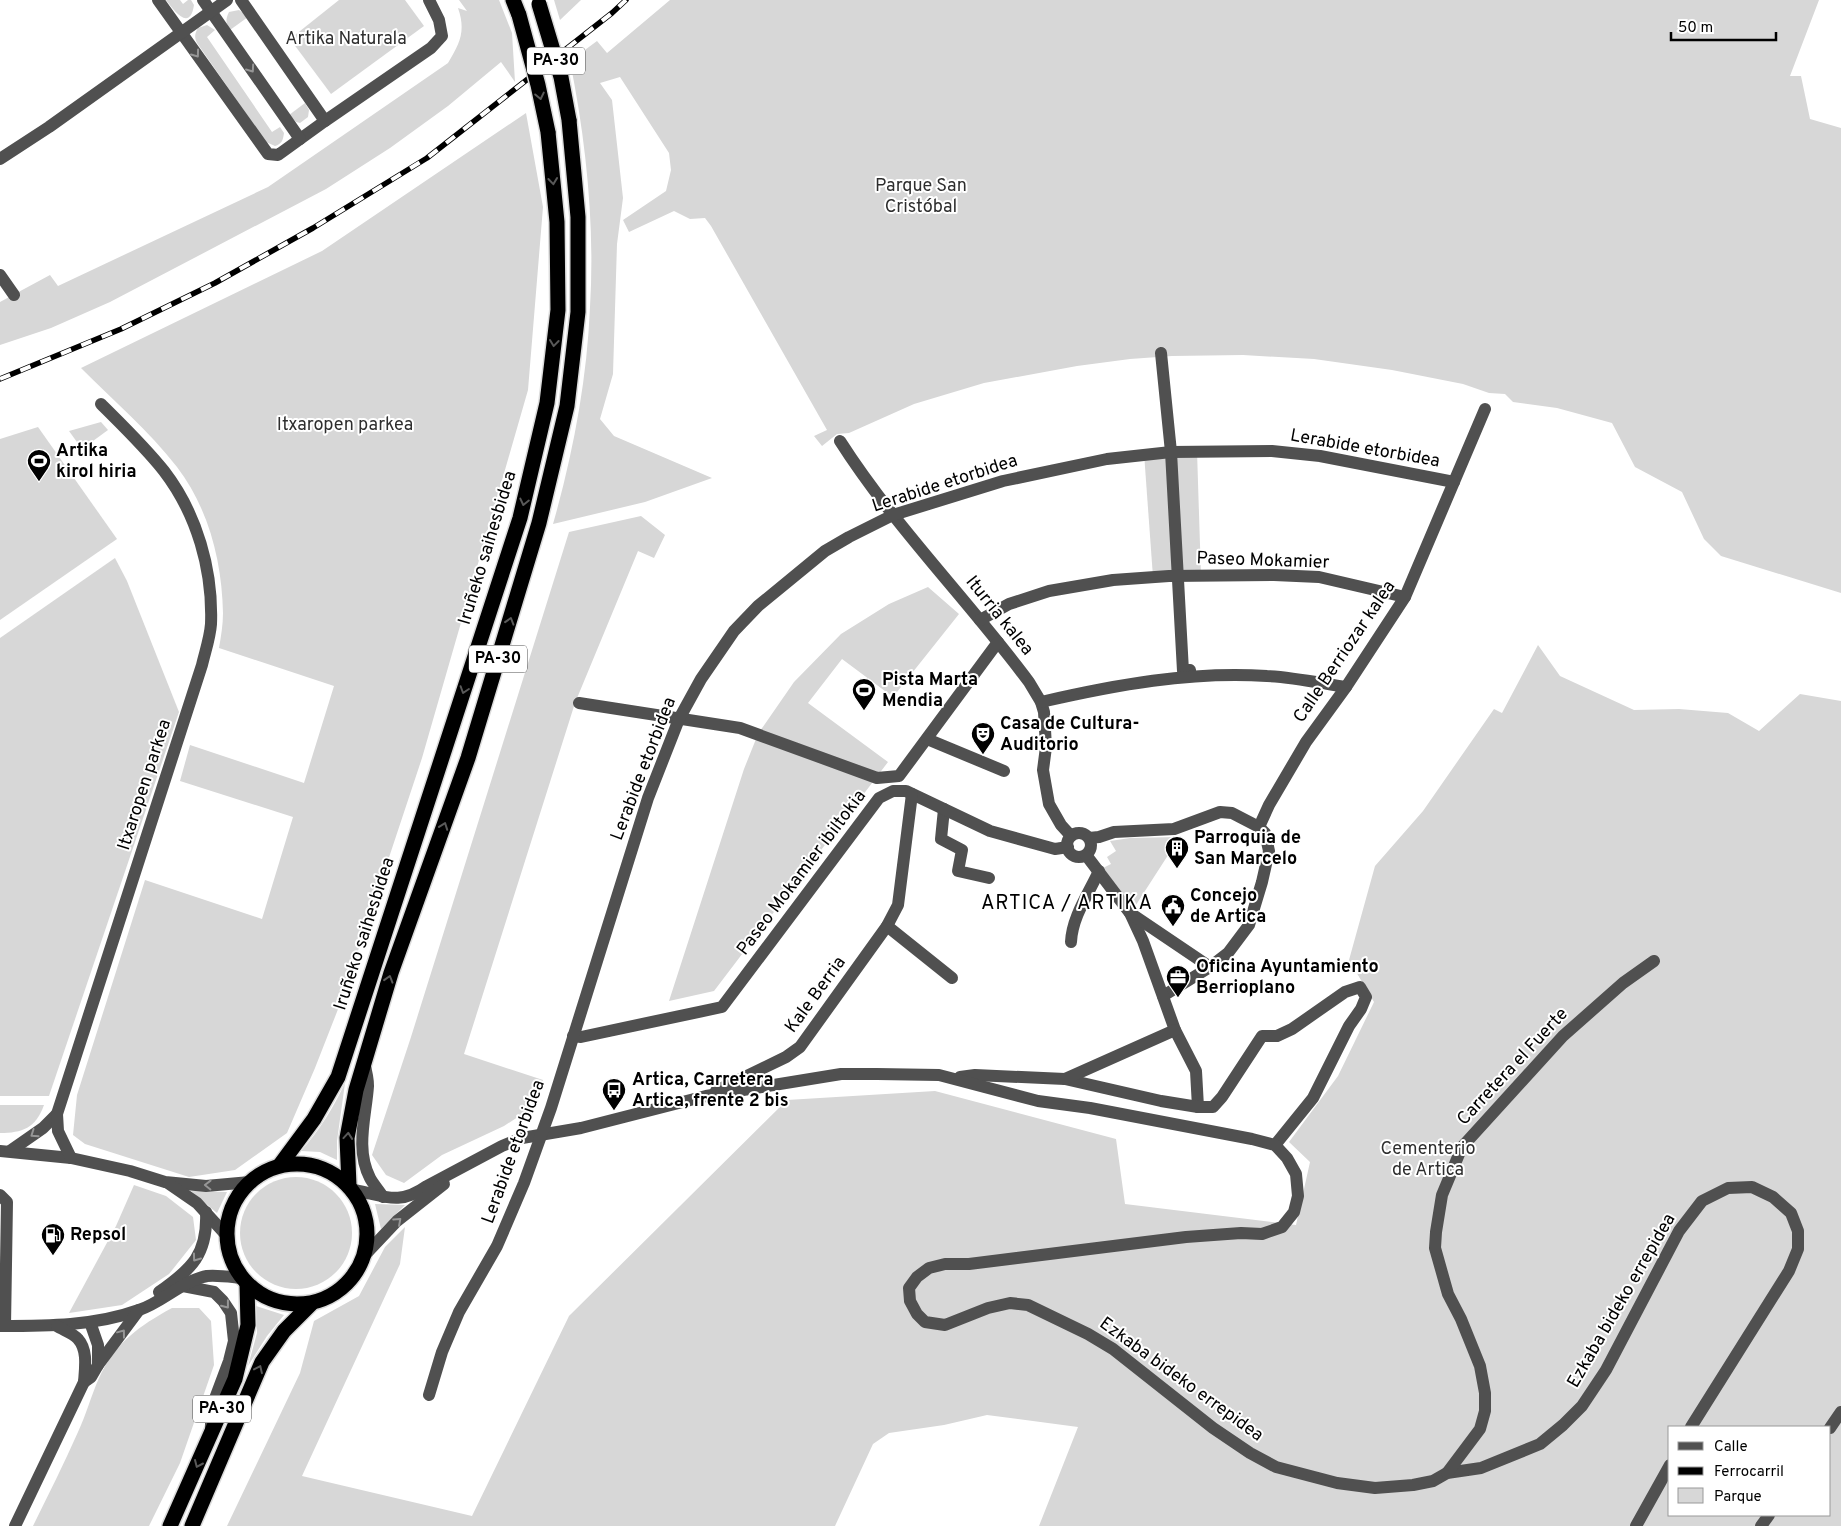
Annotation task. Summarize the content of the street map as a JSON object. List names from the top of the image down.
{
  "streets": {
    "highway": ["PA-30", "Iruñeko saihesbidea"],
    "street": [
      "Lerabide etorbidea",
      "Paseo Mokamier",
      "Iturria kalea",
      "Calle Berriozar kalea",
      "Itxaropen parkea",
      "Paseo Mokamier ibiltokia",
      "Kale Berria",
      "Carretera el Fuerte",
      "Ezkaba bideko errepidea"
    ]
  },
  "crossings": [
    ["PA-30", "Iruñeko saihesbidea"],
    ["Lerabide etorbidea", "Paseo Mokamier"],
    ["Lerabide etorbidea", "Iturria kalea"],
    ["Lerabide etorbidea", "Calle Berriozar kalea"],
    ["Lerabide etorbidea", "Paseo Mokamier ibiltokia"],
    ["Paseo Mokamier", "Iturria kalea"],
    ["Paseo Mokamier", "Calle Berriozar kalea"],
    ["Iturria kalea", "Paseo Mokamier ibiltokia"],
    ["Paseo Mokamier ibiltokia", "Kale Berria"],
    ["Carretera el Fuerte", "Ezkaba bideko errepidea"]
  ],
  "districts": ["ARTICA / ARTIKA"],
  "parks": [
    "Artika Naturala",
    "Parque San Cristóbal",
    "Itxaropen parkea",
    "Cementerio de Artica"
  ],
  "places": {
    "sports": ["Artika kirol hiria", "Pista Marta Mendia"],
    "theatre": ["Casa de Cultura- Auditorio"],
    "building": ["Parroquia de San Marcelo"],
    "public building": ["Concejo de Artica"],
    "office": ["Oficina Ayuntamiento Berrioplano"],
    "bus stop": ["Artica, Carretera Artica, frente 2 bis"],
    "fuel station": ["Repsol"]
  },
  "legend": ["Calle", "Ferrocarril", "Parque"],
  "scale_bar": "50 m"
}
